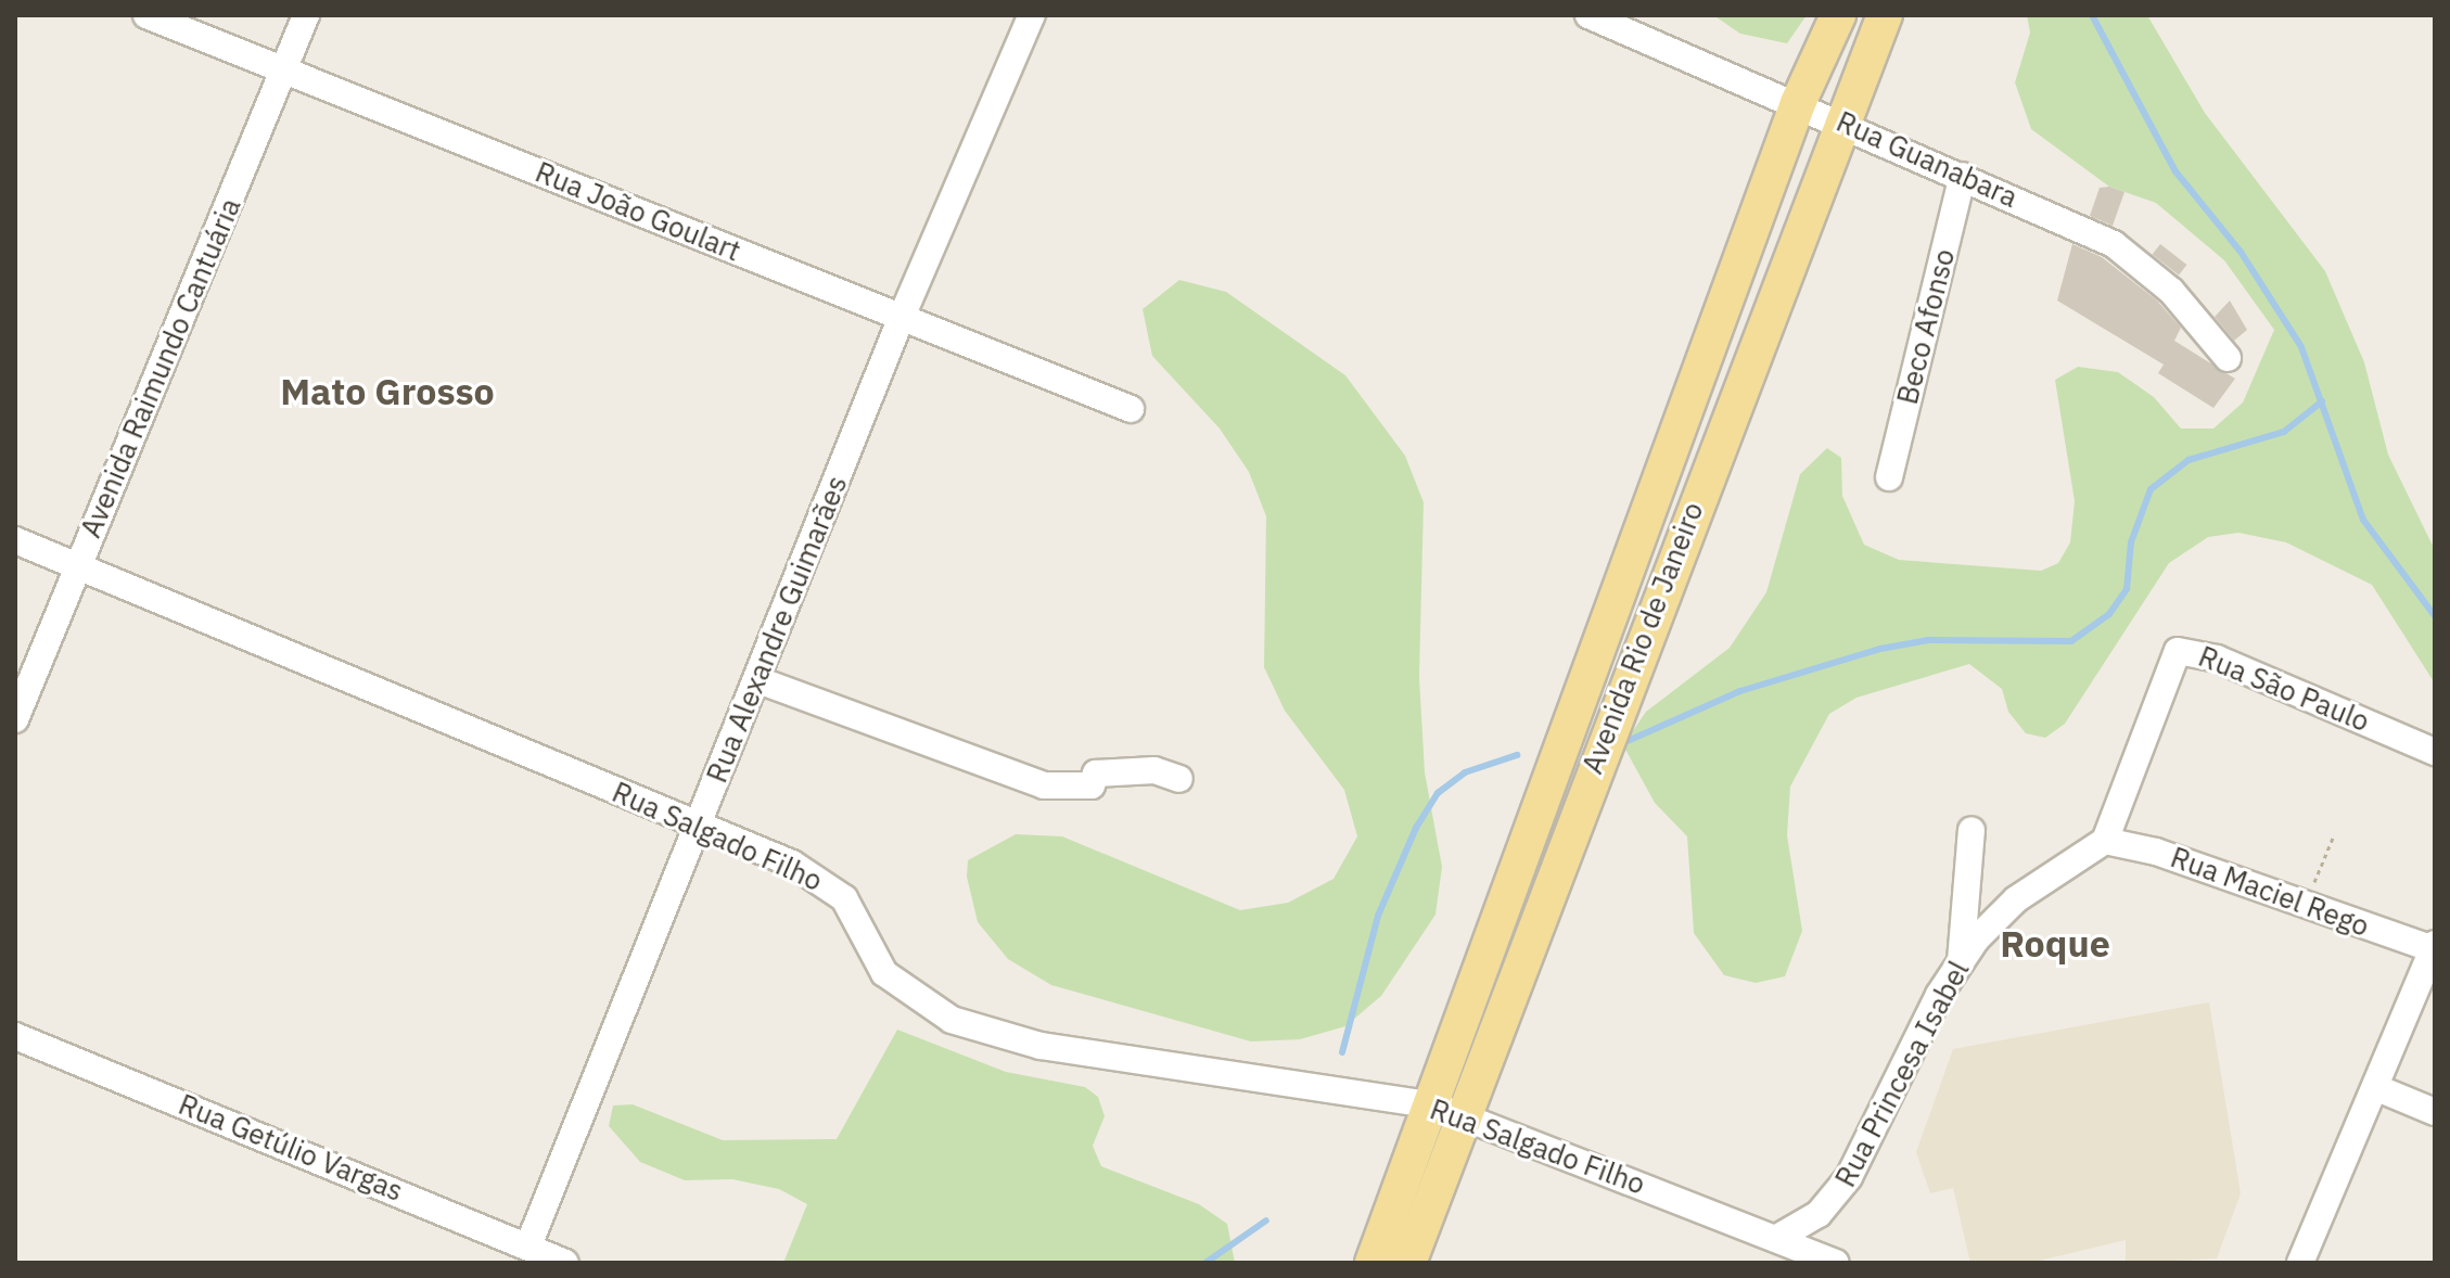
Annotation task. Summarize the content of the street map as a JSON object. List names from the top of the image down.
{
  "streets": {
    "main road": ["Avenida Rio de Janeiro"],
    "street": [
      "Rua Guanabara",
      "Rua João Goulart",
      "Beco Afonso",
      "Avenida Raimundo Cantuária",
      "Rua Alexandre Guimarães",
      "Rua São Paulo",
      "Rua Salgado Filho",
      "Rua Maciel Rego",
      "Rua Princesa Isabel",
      "Rua Getúlio Vargas"
    ]
  },
  "crossings": [
    ["Rua Guanabara", "Beco Afonso"],
    ["Rua Guanabara", "Avenida Rio de Janeiro"],
    ["Rua João Goulart", "Avenida Raimundo Cantuária"],
    ["Rua João Goulart", "Rua Alexandre Guimarães"],
    ["Avenida Raimundo Cantuária", "Rua Salgado Filho"],
    ["Rua Alexandre Guimarães", "Rua Salgado Filho"],
    ["Rua Alexandre Guimarães", "Rua Getúlio Vargas"],
    ["Avenida Rio de Janeiro", "Rua Salgado Filho"],
    ["Rua São Paulo", "Rua Maciel Rego"],
    ["Rua São Paulo", "Rua Princesa Isabel"],
    ["Rua Salgado Filho", "Rua Princesa Isabel"],
    ["Rua Maciel Rego", "Rua Princesa Isabel"]
  ],
  "districts": ["Mato Grosso", "Roque"]
}
